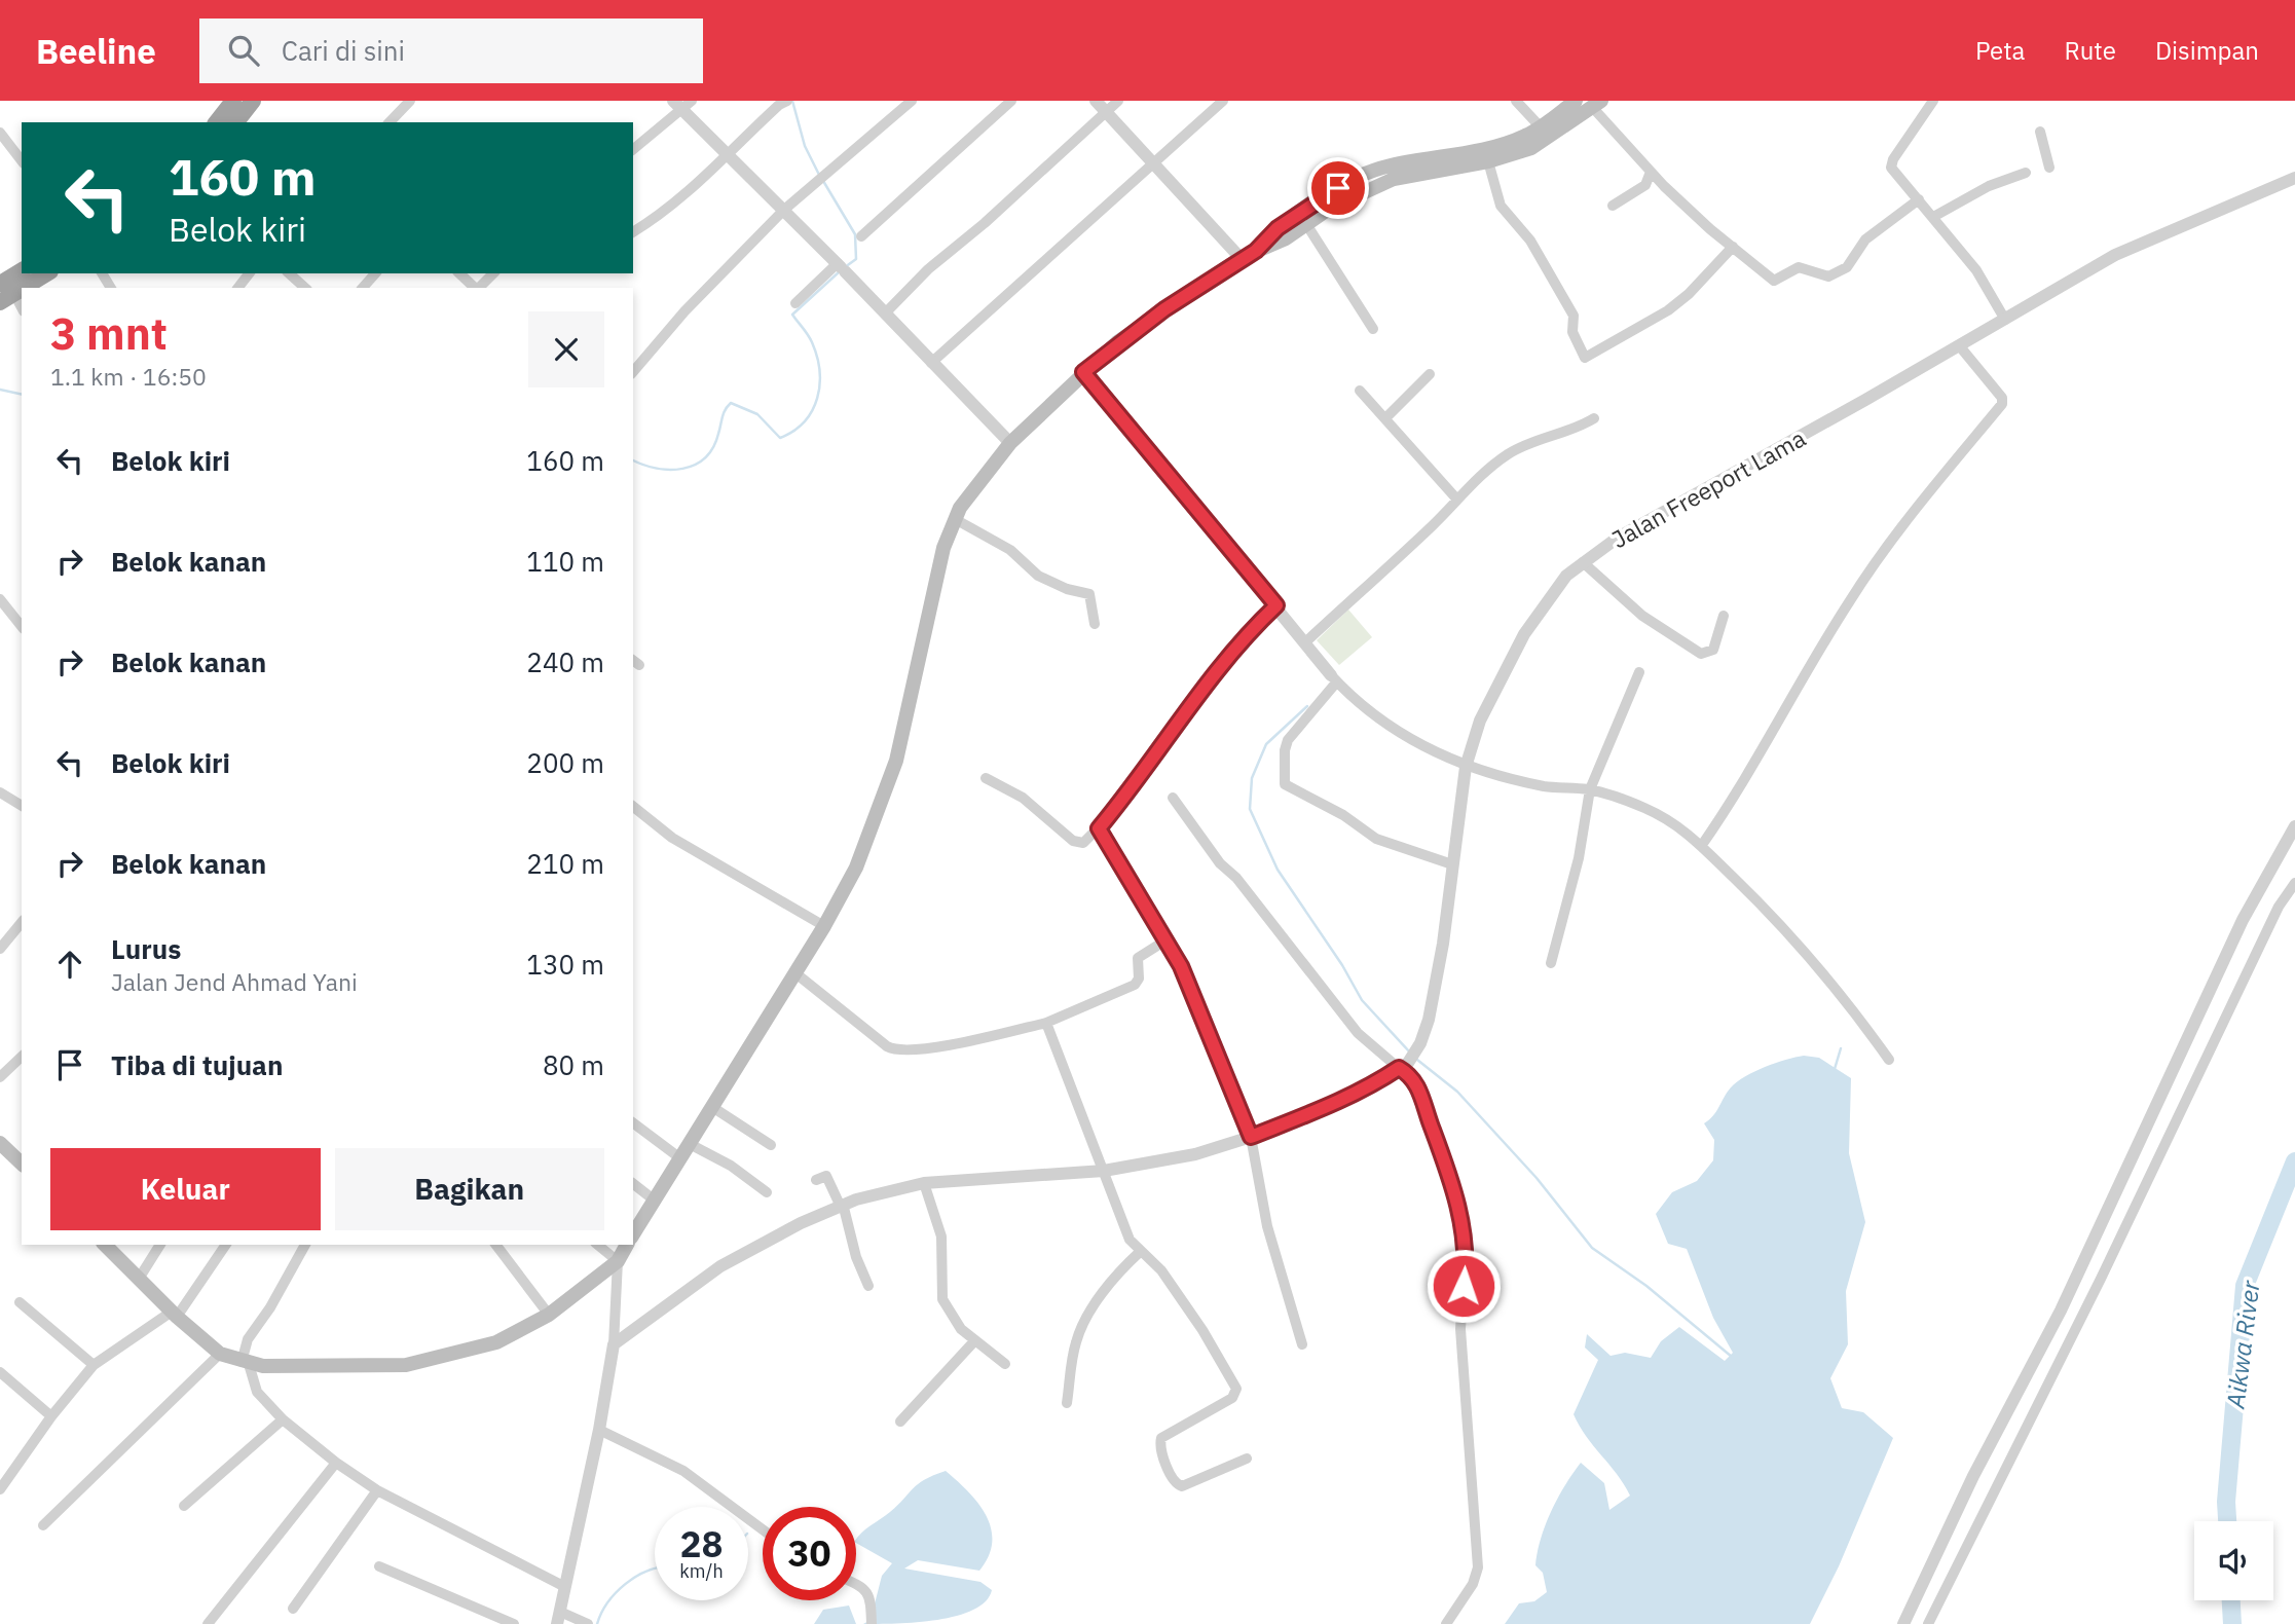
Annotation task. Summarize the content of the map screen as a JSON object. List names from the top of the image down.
{
  "streets": {
    "street": ["Jalan Freeport Lama"]
  },
  "water": ["Aikwa River"],
  "page": {
    "header": "Beeline",
    "search": "Cari di sini",
    "nav": ["Peta", "Rute", "Disimpan"],
    "turn": ["160 m", "Belok kiri"],
    "heading": ["3 mnt", "1.1 km · 16:50"],
    "list": [
      {
        "name": "Belok kiri",
        "value": "160 m"
      },
      {
        "name": "Belok kanan",
        "value": "110 m"
      },
      {
        "name": "Belok kanan",
        "value": "240 m"
      },
      {
        "name": "Belok kiri",
        "value": "200 m"
      },
      {
        "name": "Belok kanan",
        "value": "210 m"
      },
      {
        "name": "Lurus",
        "note": "Jalan Jend Ahmad Yani",
        "value": "130 m"
      },
      {
        "name": "Tiba di tujuan",
        "value": "80 m"
      }
    ],
    "buttons": ["Keluar", "Bagikan"],
    "speed": "28 km/h",
    "limit": "30"
  }
}
